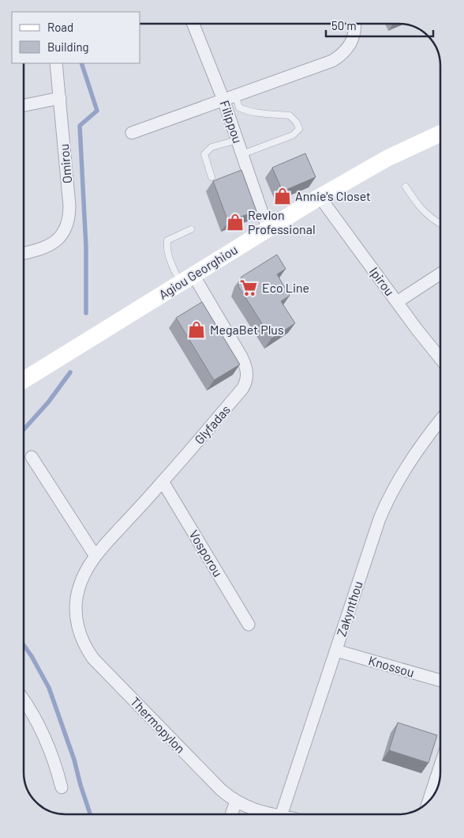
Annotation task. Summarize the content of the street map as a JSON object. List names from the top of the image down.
{
  "streets": {
    "main road": ["Agiou Georghiou"],
    "street": [
      "Filippou",
      "Omirou",
      "Ipirou",
      "Glyfadas",
      "Vosporou",
      "Zakynthou",
      "Knossou",
      "Thermopylon"
    ]
  },
  "crossings": [
    ["Filippou", "Agiou Georghiou"],
    ["Agiou Georghiou", "Ipirou"],
    ["Agiou Georghiou", "Glyfadas"],
    ["Glyfadas", "Vosporou"],
    ["Glyfadas", "Thermopylon"],
    ["Zakynthou", "Knossou"]
  ],
  "places": {
    "shop": ["Annie's Closet", "Revlon Professional", "MegaBet Plus"],
    "supermarket": ["Eco Line"]
  },
  "legend": ["Road", "Building"],
  "scale_bar": "50 m"
}
